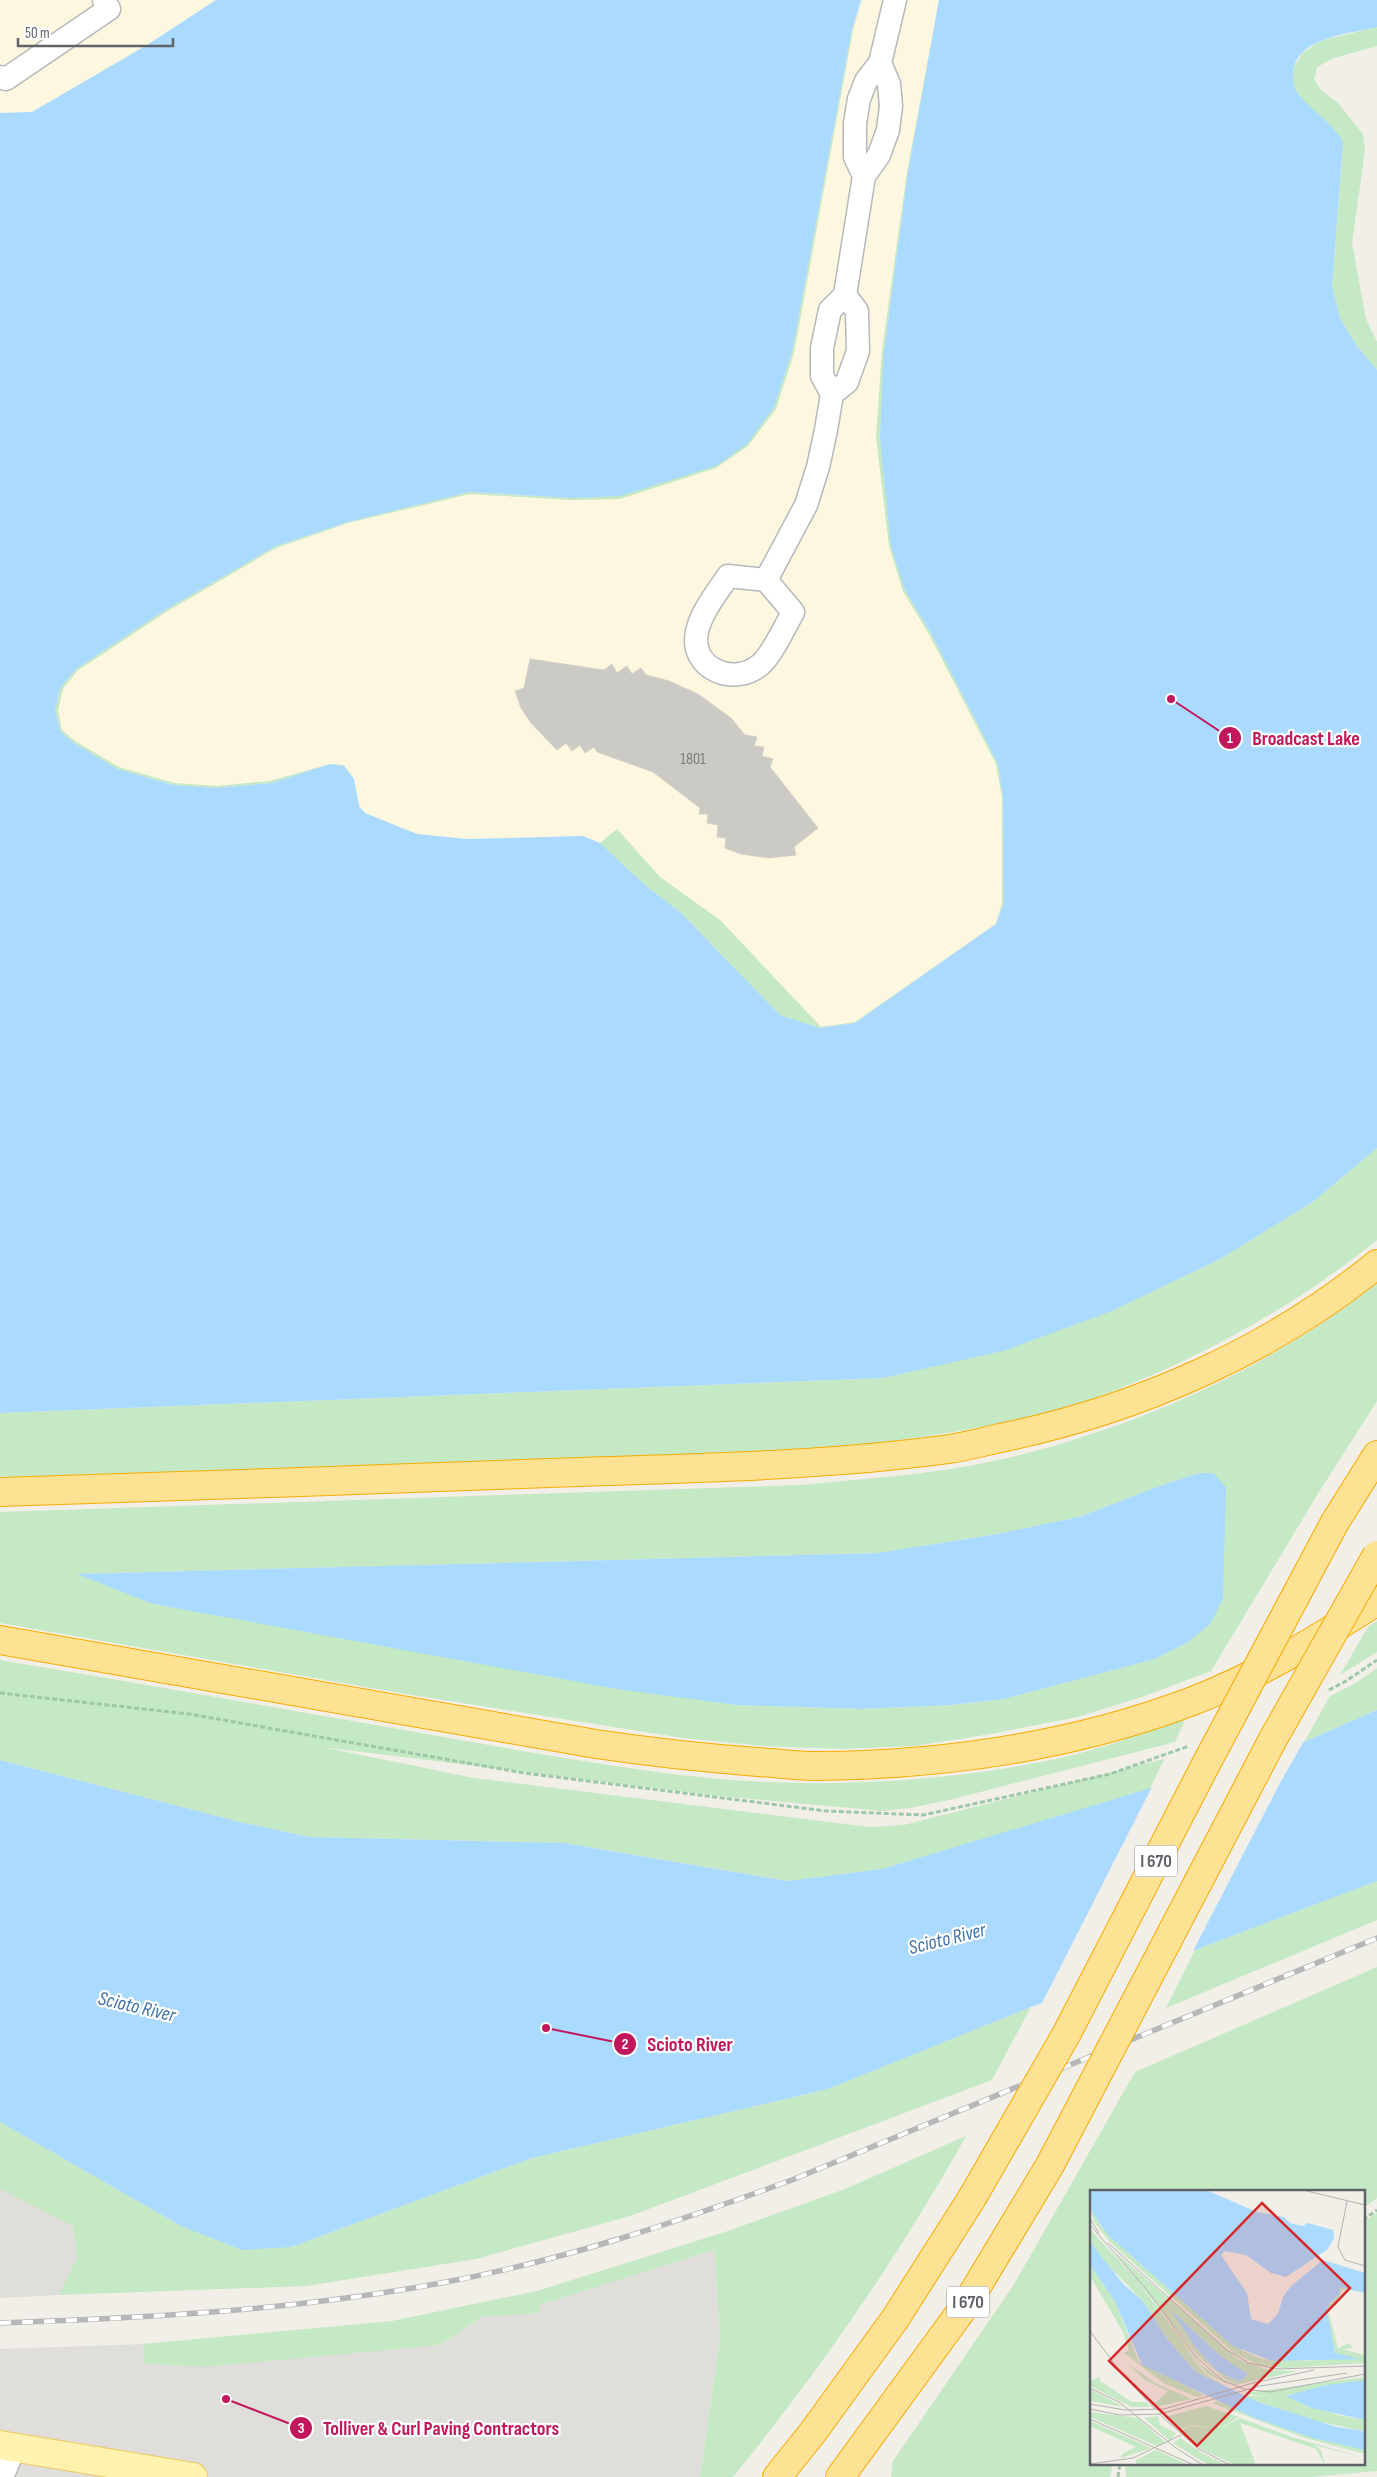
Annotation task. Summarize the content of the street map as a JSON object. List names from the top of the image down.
{
  "streets": {
    "highway": ["I 670"]
  },
  "water": ["Scioto River"],
  "places": ["Broadcast Lake", "Scioto River", "Tolliver & Curl Paving Contractors"],
  "house_numbers": ["1801"],
  "scale_bar": "50 m"
}
